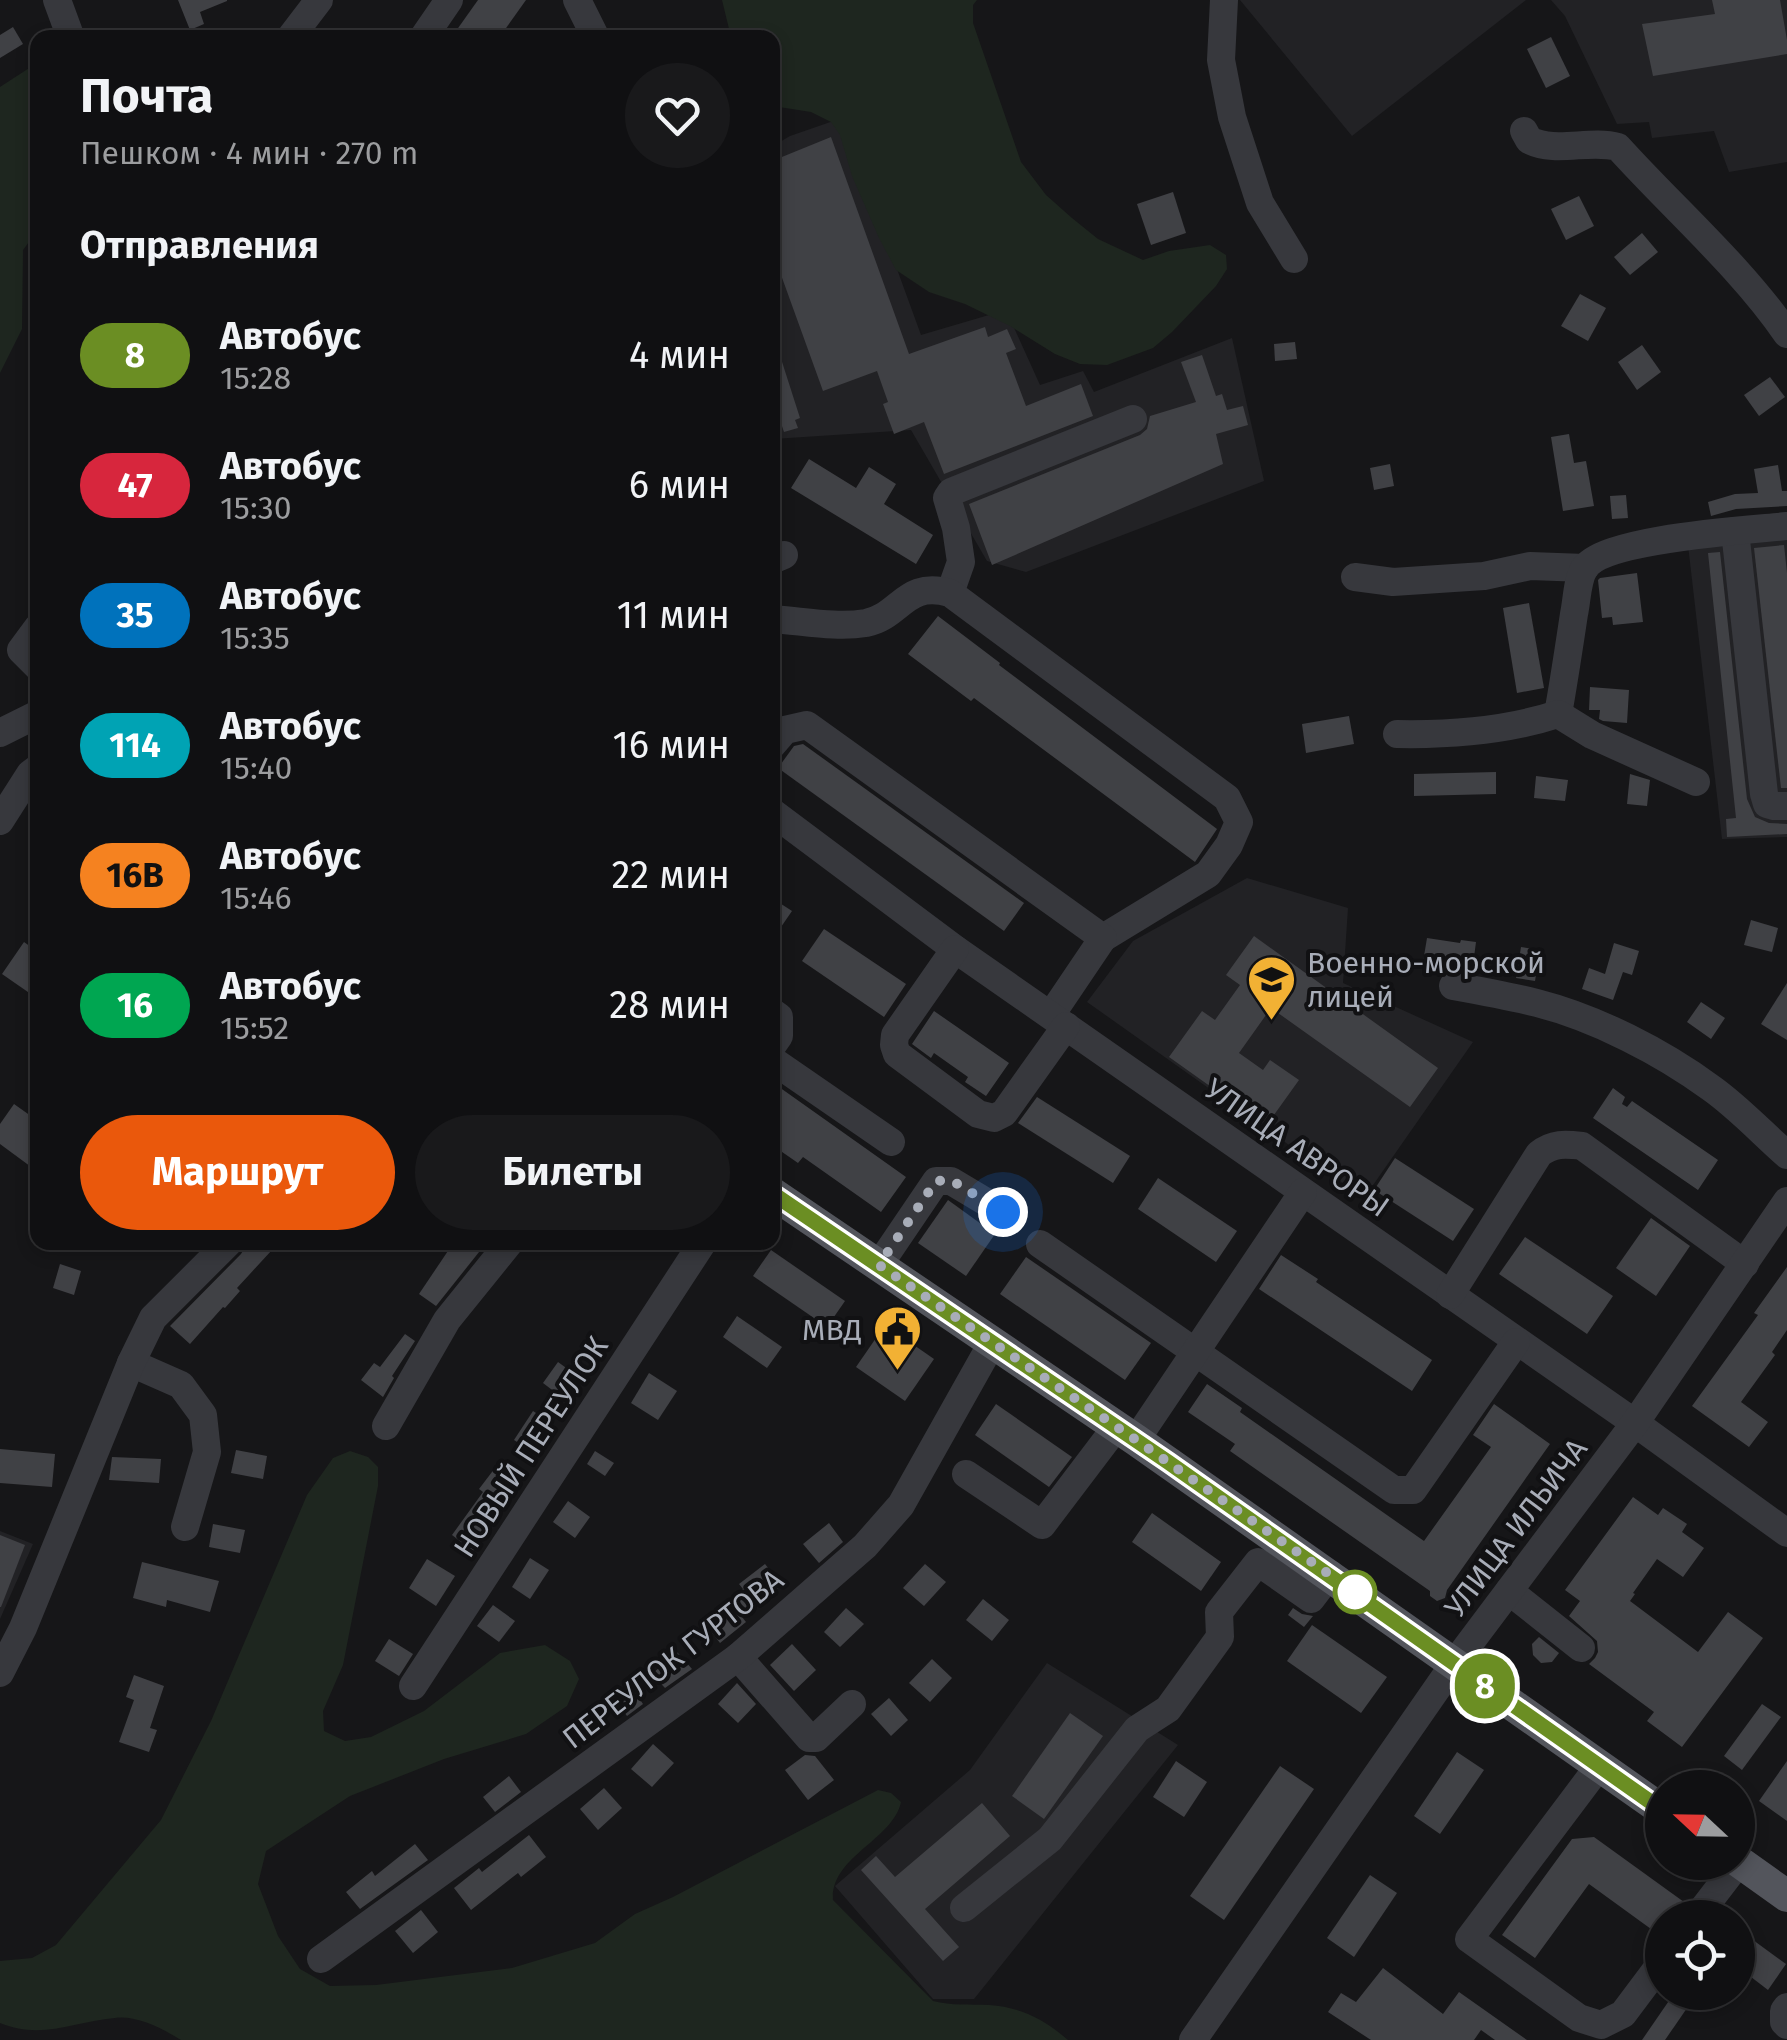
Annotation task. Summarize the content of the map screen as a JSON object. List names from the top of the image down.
{
  "streets": {
    "street": [
      "УЛИЦА АВРОРЫ",
      "НОВЫЙ ПЕРЕУЛОК",
      "УЛИЦА ИЛЬИЧА",
      "ПЕРЕУЛОК ГУРТОВА"
    ]
  },
  "crossings": [
    ["УЛИЦА АВРОРЫ", "УЛИЦА ИЛЬИЧА"]
  ],
  "places": {
    "school or university": ["Военно-морской лицей"],
    "public building": ["МВД"]
  },
  "lines": ["bus line 8"],
  "north": "left",
  "page": {
    "on_map": "8",
    "heading": [
      ["Почта", "Пешком · 4 мин · 270 m"],
      "Отправления"
    ],
    "list": [
      {
        "mark": "8",
        "name": "Автобус",
        "note": "15:28",
        "value": "4 мин"
      },
      {
        "mark": "47",
        "name": "Автобус",
        "note": "15:30",
        "value": "6 мин"
      },
      {
        "mark": "35",
        "name": "Автобус",
        "note": "15:35",
        "value": "11 мин"
      },
      {
        "mark": "114",
        "name": "Автобус",
        "note": "15:40",
        "value": "16 мин"
      },
      {
        "mark": "16В",
        "name": "Автобус",
        "note": "15:46",
        "value": "22 мин"
      },
      {
        "mark": "16",
        "name": "Автобус",
        "note": "15:52",
        "value": "28 мин"
      }
    ],
    "buttons": ["Маршрут", "Билеты"]
  }
}
